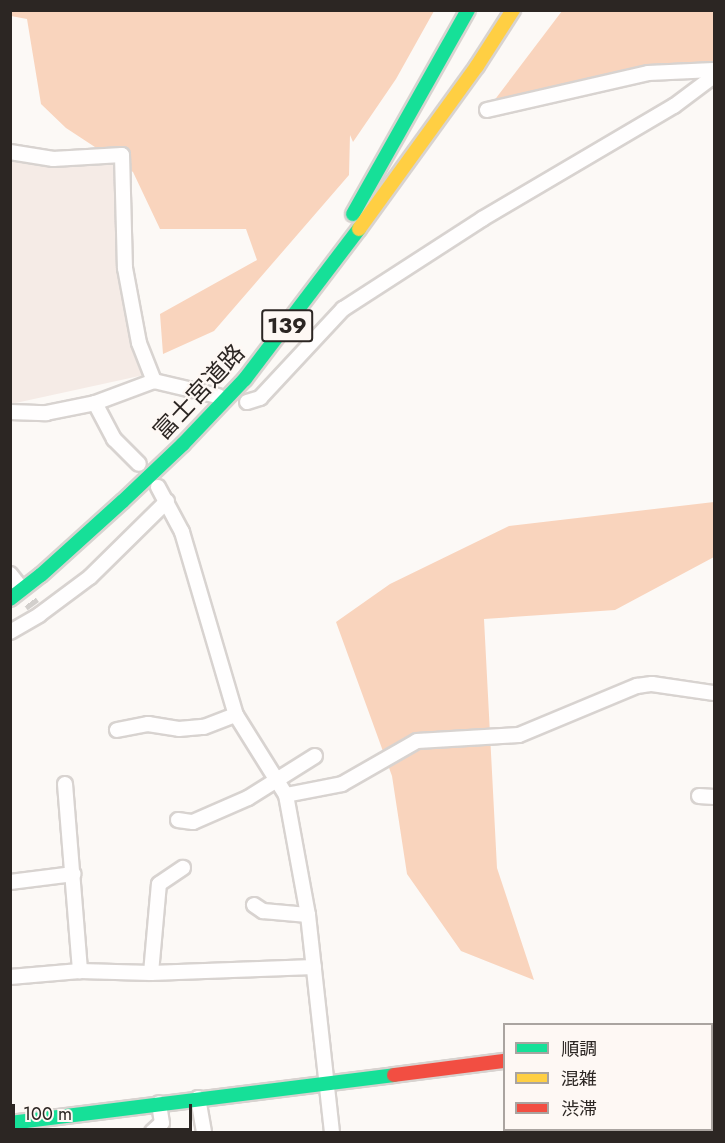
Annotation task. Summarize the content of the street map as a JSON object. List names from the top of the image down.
{
  "streets": {
    "main road": ["139", "富士宮道路"]
  },
  "legend": ["順調", "混雑", "渋滞"],
  "scale_bar": "100 m"
}
